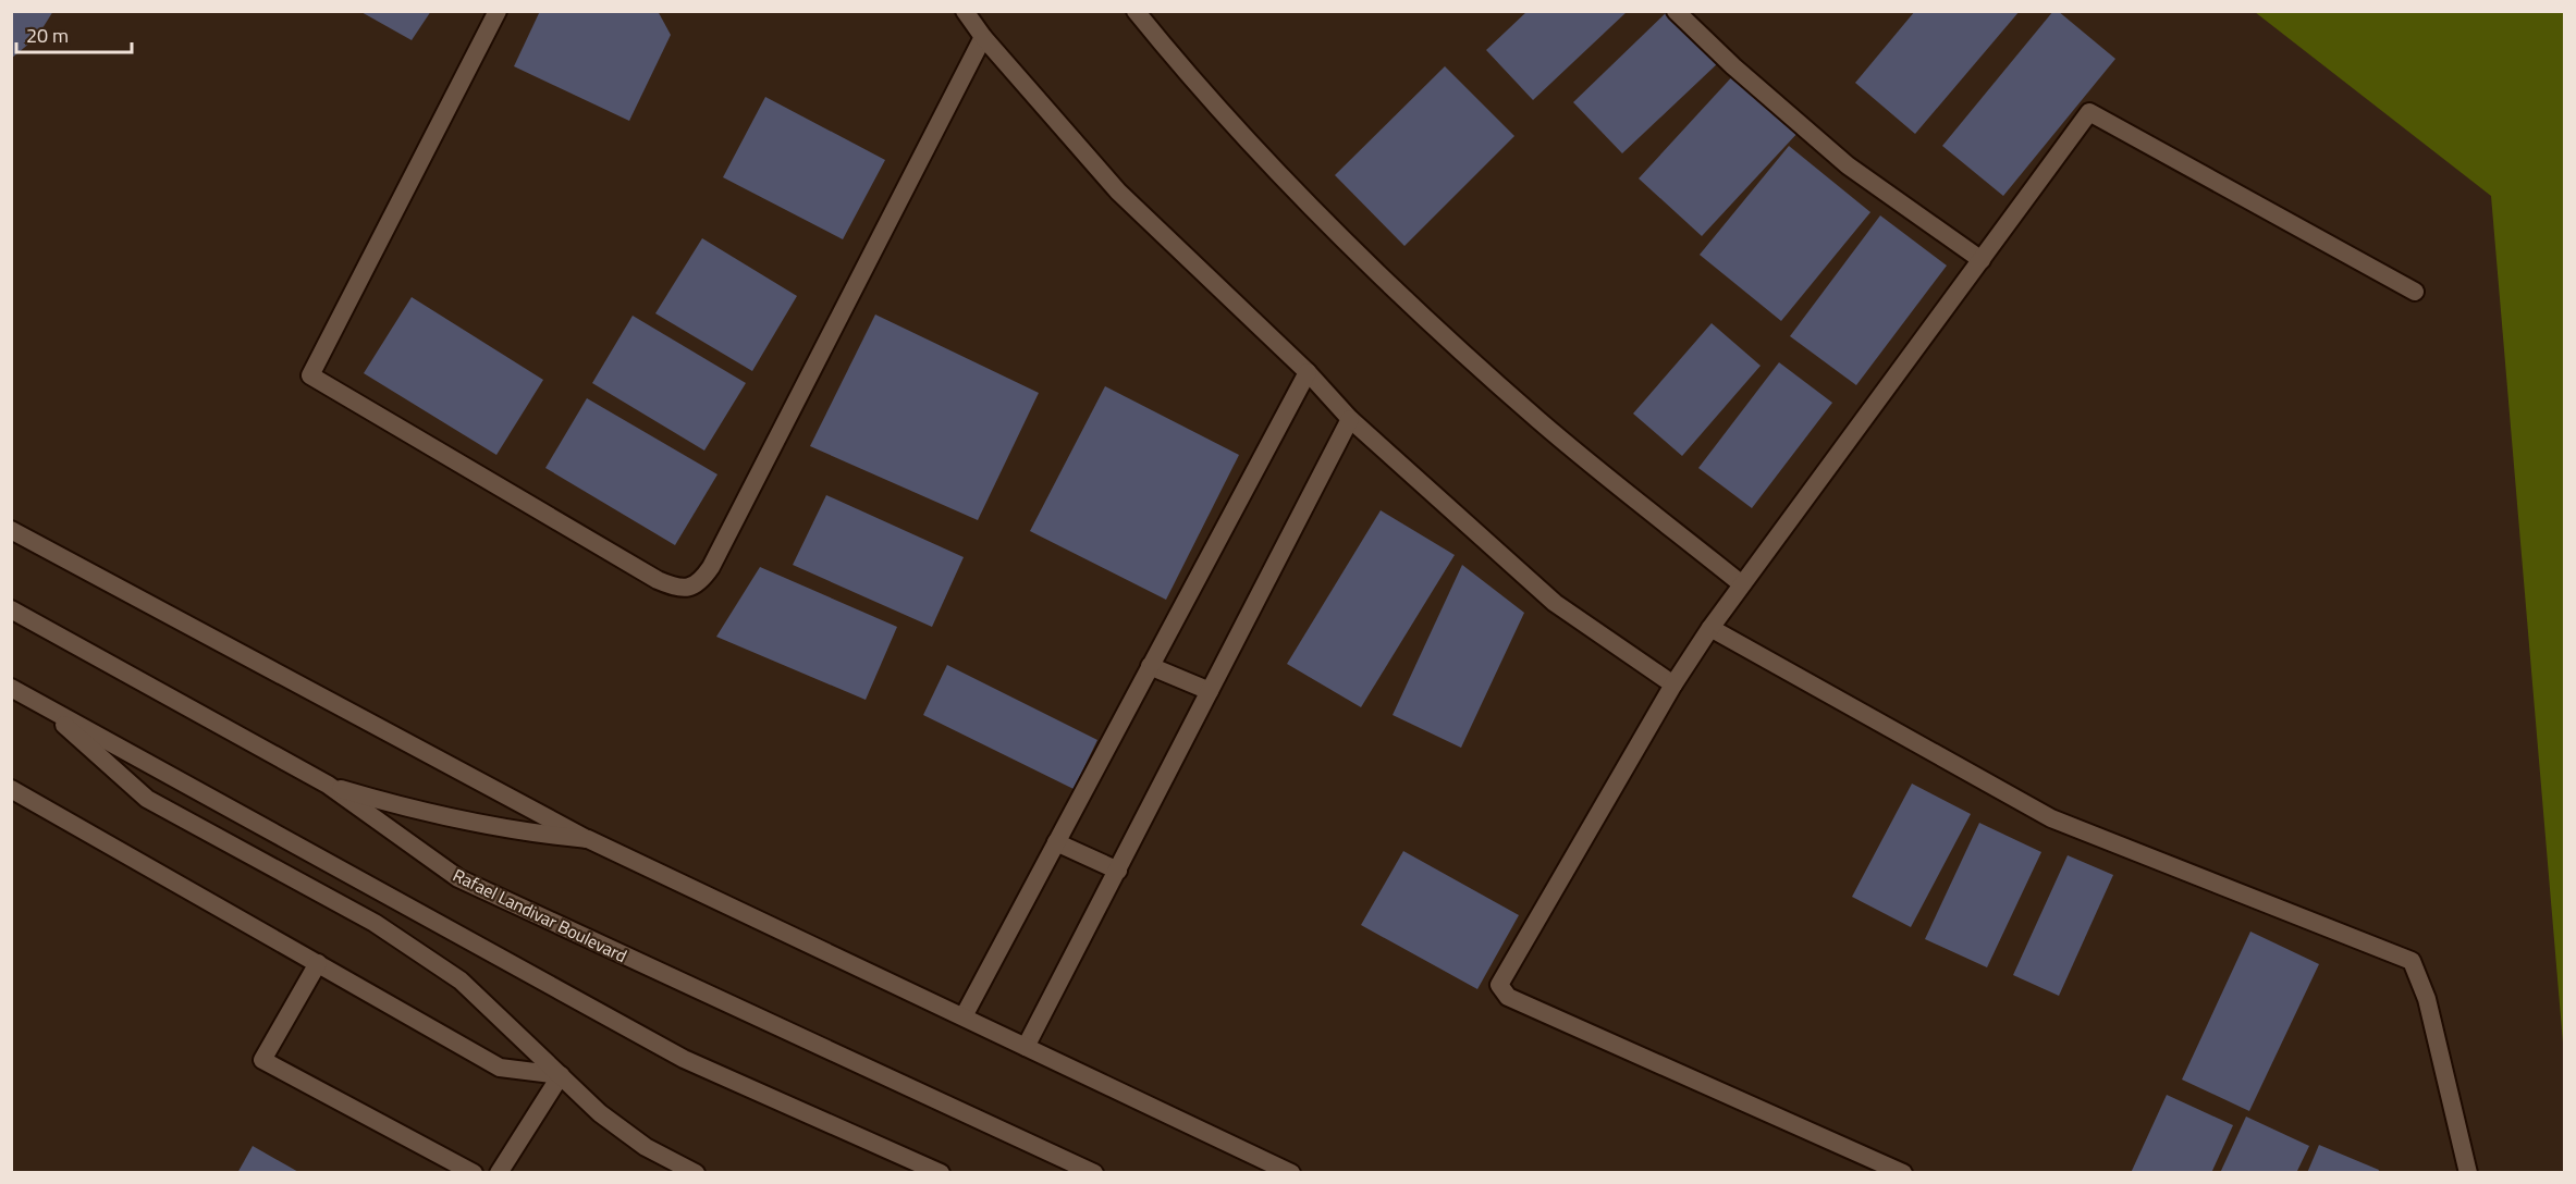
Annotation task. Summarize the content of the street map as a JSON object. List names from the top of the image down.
{
  "streets": {
    "street": ["Rafael Landivar Boulevard"]
  },
  "scale_bar": "20 m"
}
